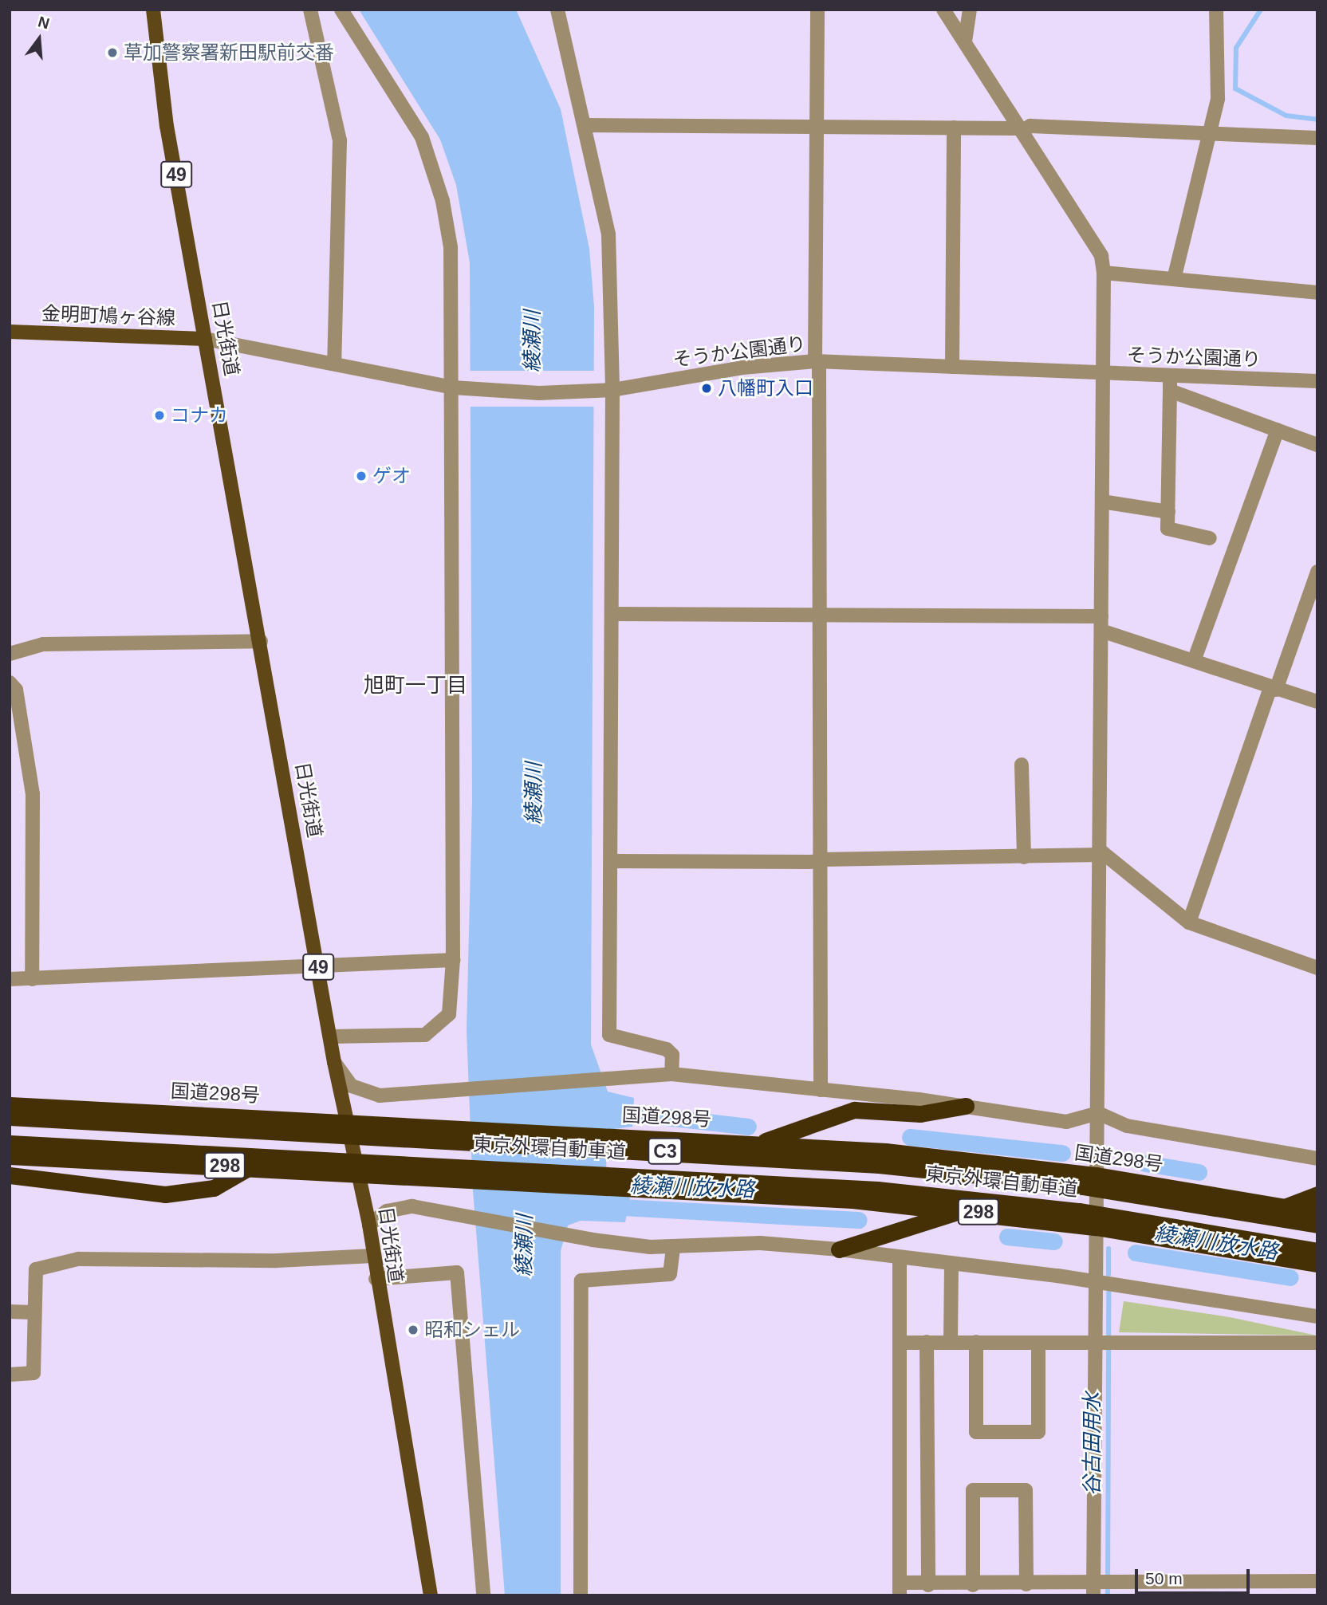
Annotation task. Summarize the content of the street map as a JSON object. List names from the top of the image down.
{
  "streets": {
    "highway": [
      "国道298号",
      "東京外環自動車道",
      "C3",
      "298"
    ],
    "main road": ["49", "金明町鳩ヶ谷線", "日光街道"],
    "street": ["そうか公園通り"]
  },
  "crossings": [
    ["金明町鳩ヶ谷線", "日光街道"],
    ["金明町鳩ヶ谷線", "そうか公園通り"],
    ["日光街道", "そうか公園通り"],
    ["日光街道", "国道298号"],
    ["日光街道", "298"],
    ["東京外環自動車道", "298"]
  ],
  "districts": ["旭町一丁目"],
  "water": ["綾瀬川", "綾瀬川放水路", "谷古田用水"],
  "places": [
    "草加警察署新田駅前交番",
    "八幡町入口",
    "コナカ",
    "ゲオ",
    "昭和シェル"
  ],
  "scale_bar": "50 m",
  "north": "top"
}
